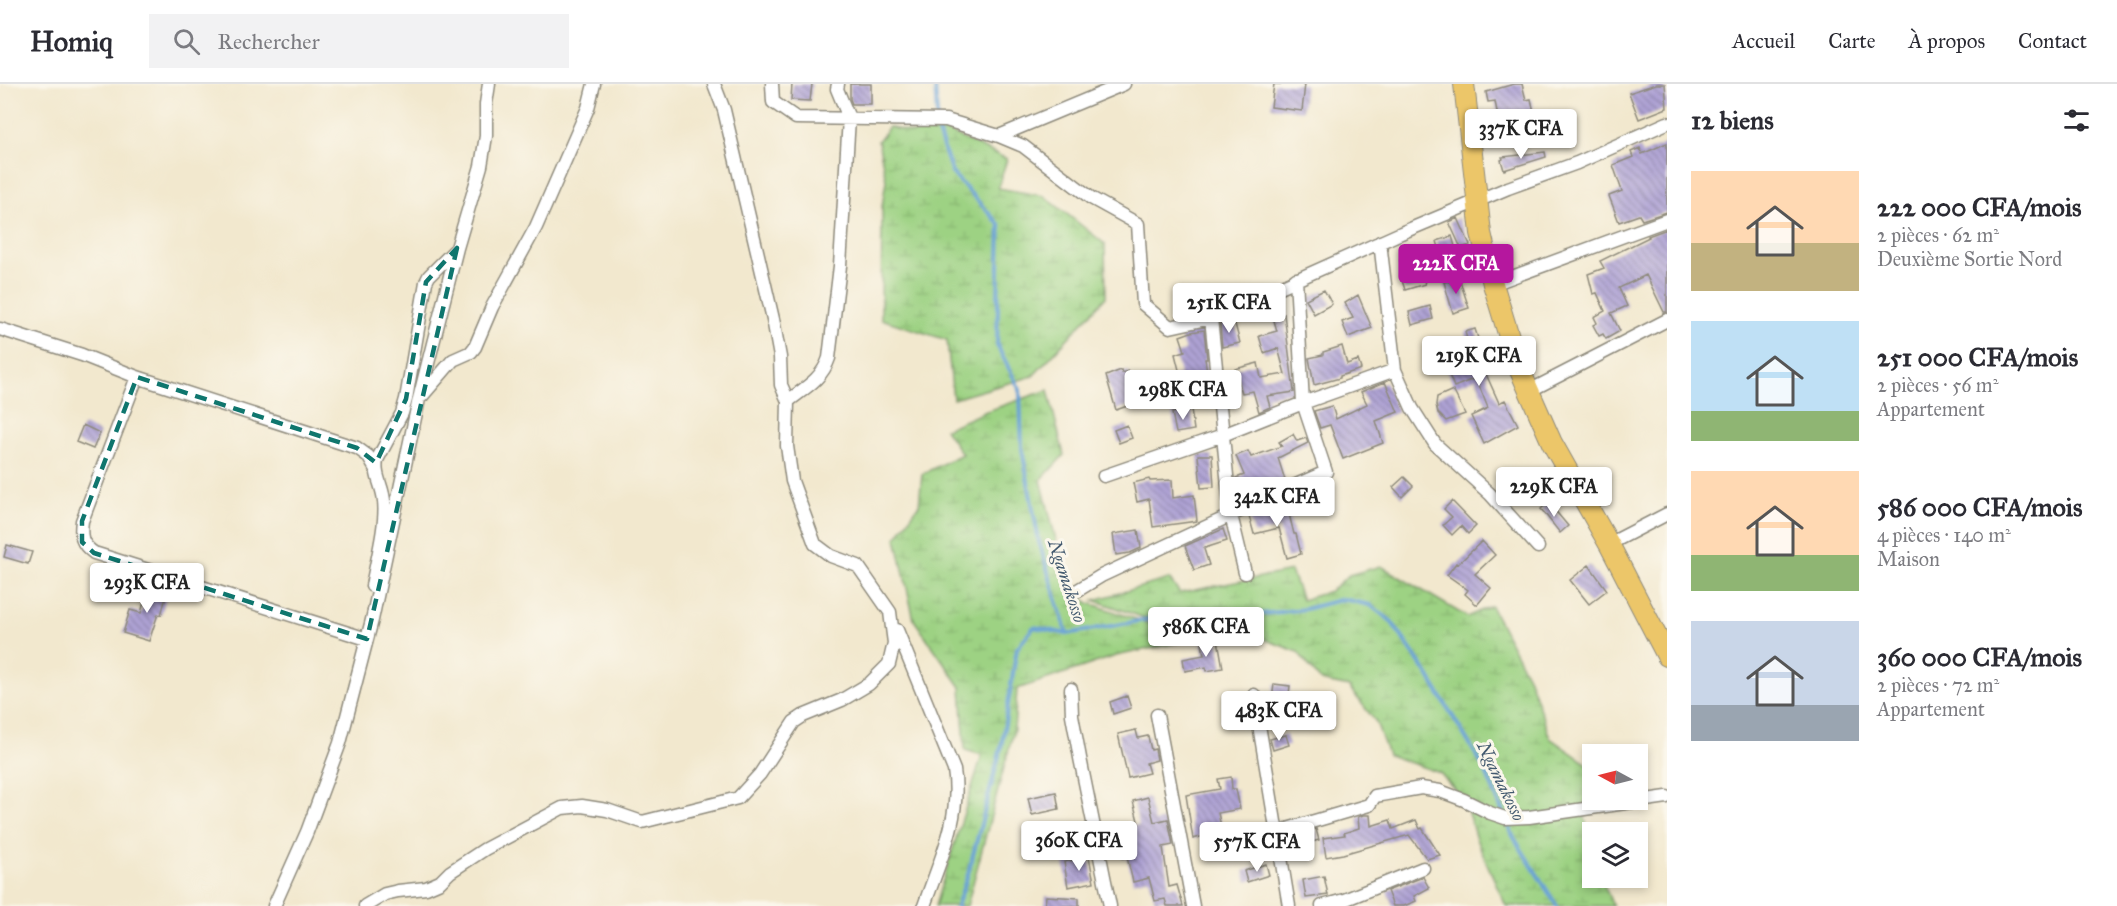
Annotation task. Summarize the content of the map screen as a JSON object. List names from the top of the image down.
{
  "water": ["Ngamakosso"],
  "north": "left",
  "page": {
    "header": "Homiq",
    "search": "Rechercher",
    "nav": [
      "Accueil",
      "Carte",
      "À propos",
      "Contact"
    ],
    "heading": "12 biens",
    "price": [
      "337K CFA",
      "222K CFA",
      "251K CFA",
      "219K CFA",
      "298K CFA",
      "229K CFA",
      "342K CFA",
      "293K CFA",
      "586K CFA",
      "483K CFA",
      "360K CFA",
      "557K CFA"
    ],
    "list": [
      {
        "name": "222 000 CFA/mois",
        "note": "2 pièces · 62 m² · Deuxième Sortie Nord"
      },
      {
        "name": "251 000 CFA/mois",
        "note": "2 pièces · 56 m² · Appartement"
      },
      {
        "name": "586 000 CFA/mois",
        "note": "4 pièces · 140 m² · Maison"
      },
      {
        "name": "360 000 CFA/mois",
        "note": "2 pièces · 72 m² · Appartement"
      }
    ]
  }
}
